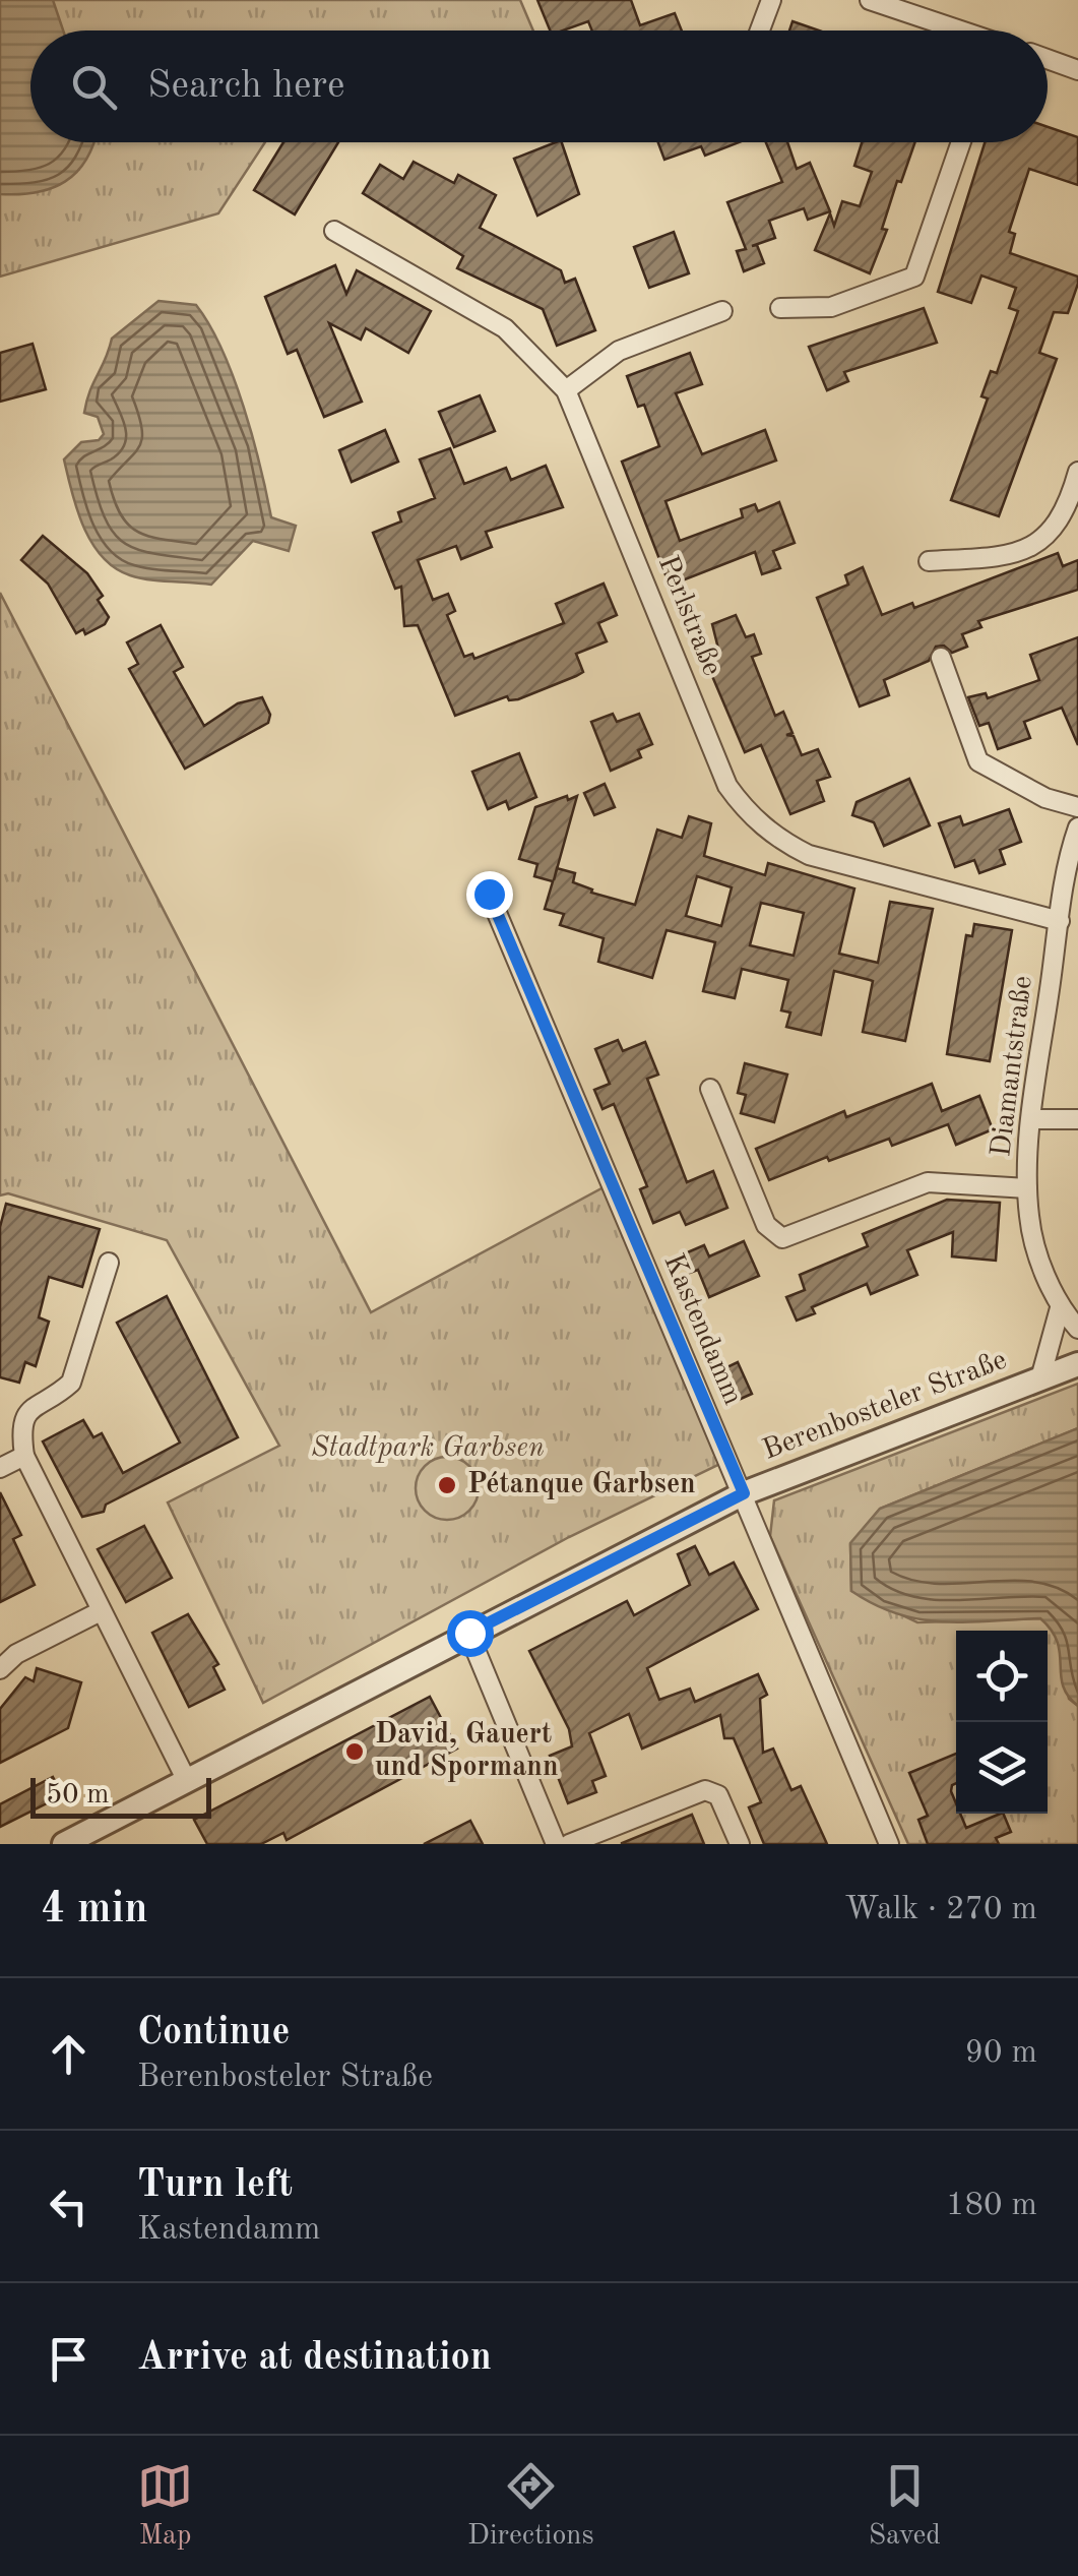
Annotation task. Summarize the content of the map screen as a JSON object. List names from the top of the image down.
{
  "streets": {
    "street": [
      "Perlstraße",
      "Diamantstraße",
      "Kastendamm",
      "Berenbosteler Straße"
    ]
  },
  "crossings": [
    ["Perlstraße", "Diamantstraße"],
    ["Kastendamm", "Berenbosteler Straße"]
  ],
  "parks": ["Stadtpark Garbsen"],
  "places": ["Pétanque Garbsen", "David, Gauert und Spormann"],
  "scale_bar": "50 m",
  "page": {
    "search": "Search here",
    "scale": "50 m",
    "heading": ["4 min", "Walk · 270 m"],
    "list": [
      ["Continue", "Berenbosteler Straße", "90 m"],
      ["Turn left", "Kastendamm", "180 m"],
      "Arrive at destination"
    ],
    "nav": ["Map", "Directions", "Saved"]
  }
}
